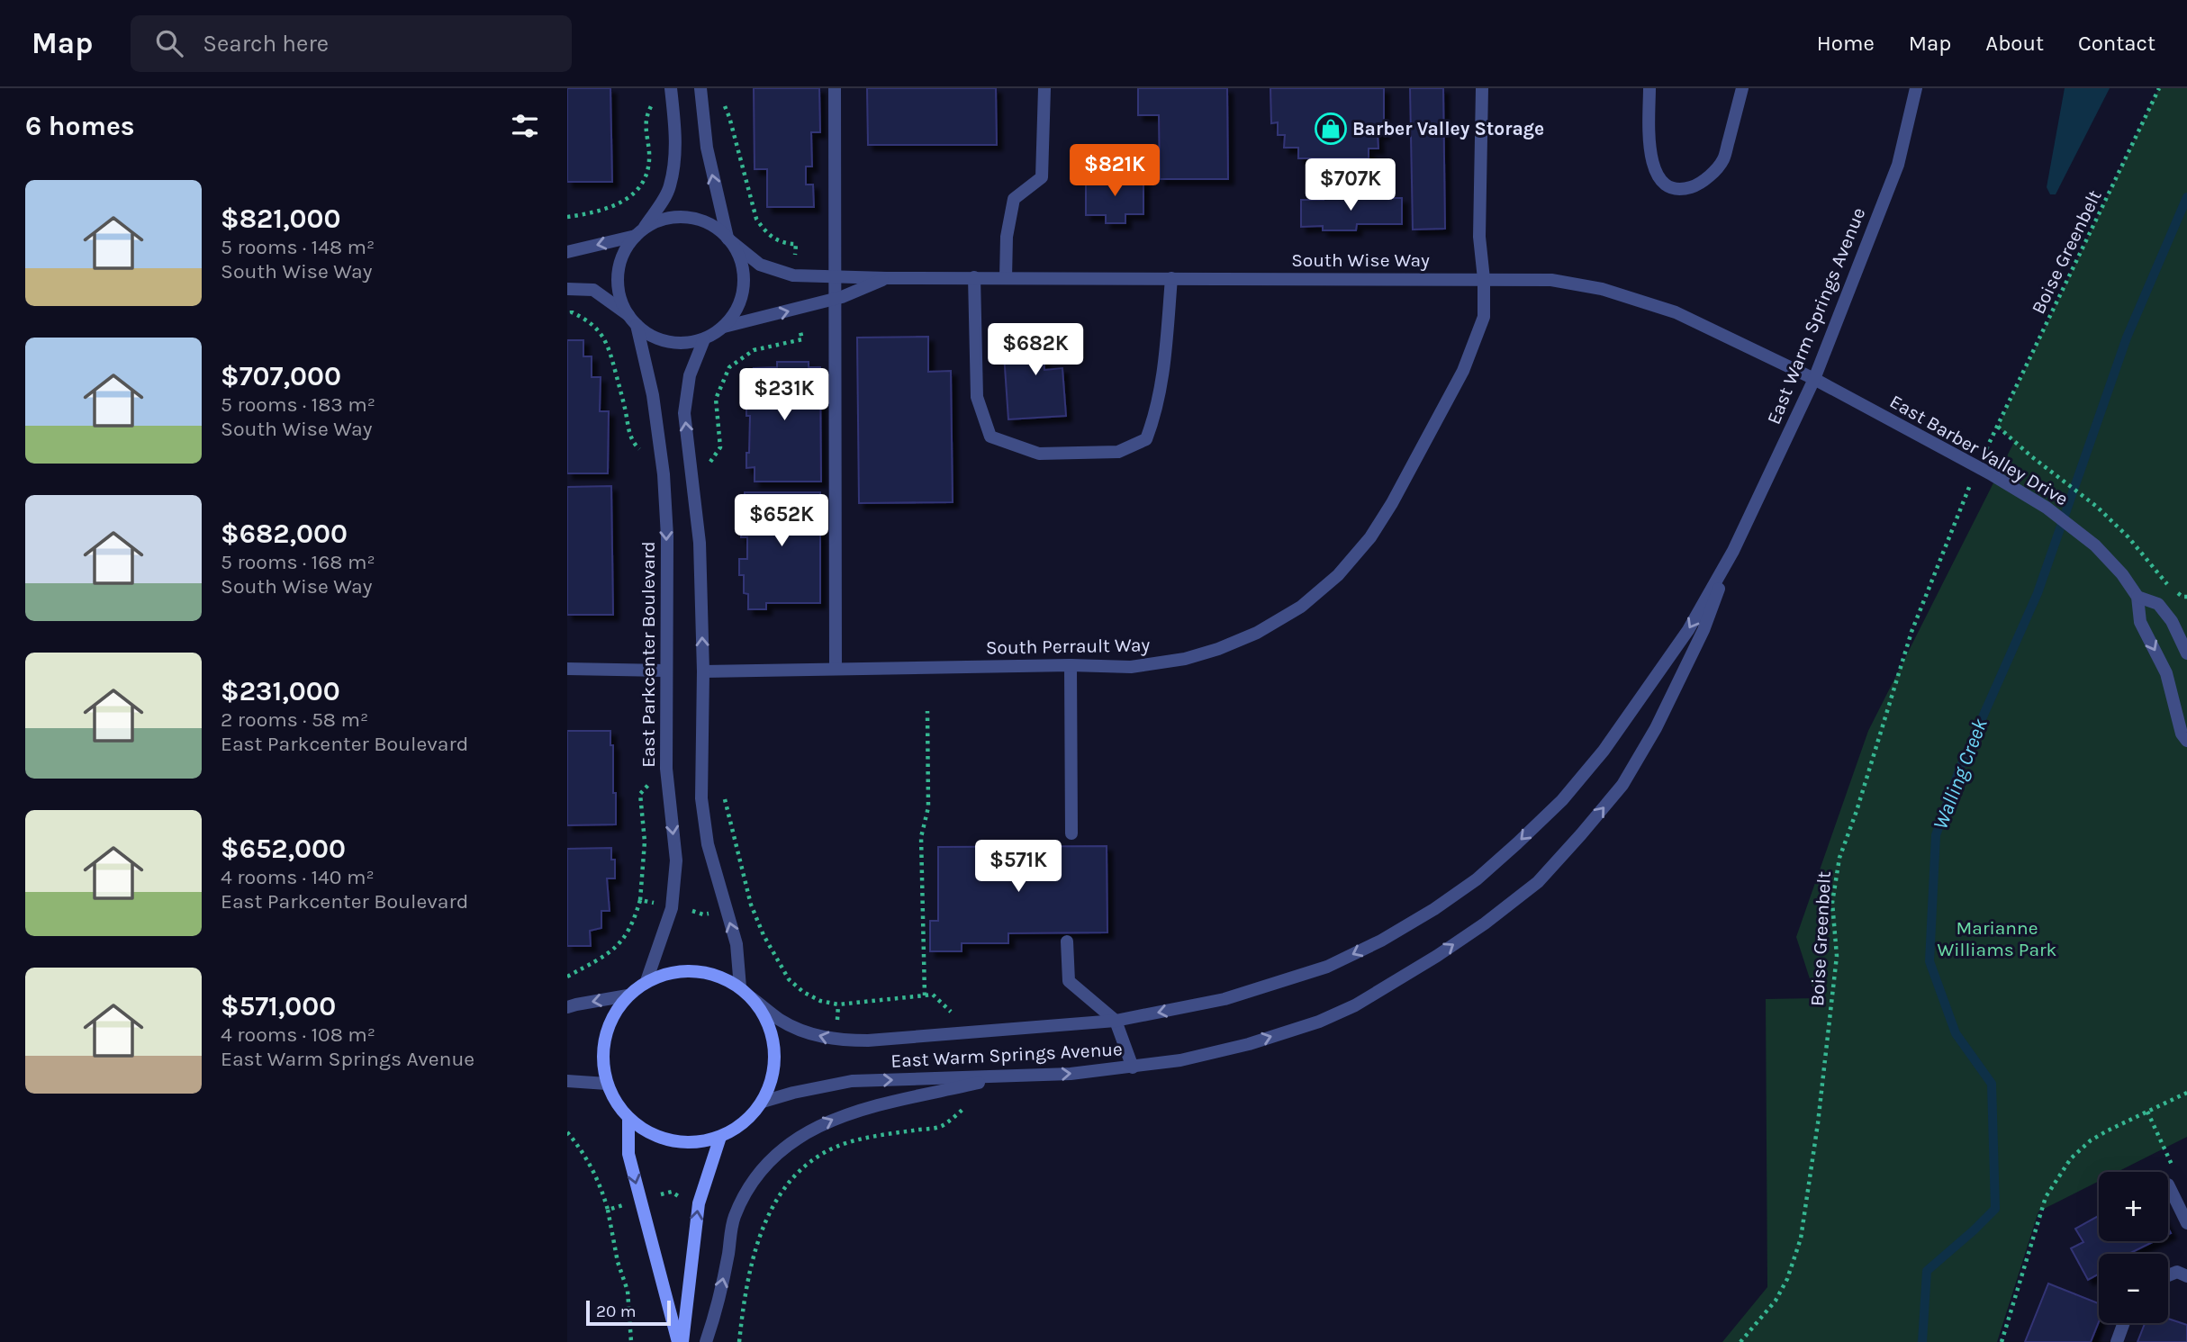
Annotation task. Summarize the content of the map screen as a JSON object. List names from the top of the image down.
{
  "streets": {
    "street": [
      "South Wise Way",
      "East Warm Springs Avenue",
      "East Barber Valley Drive",
      "South Perrault Way",
      "East Parkcenter Boulevard"
    ],
    "path": ["Boise Greenbelt"]
  },
  "crossings": [
    ["South Wise Way", "East Warm Springs Avenue"],
    ["South Wise Way", "East Barber Valley Drive"],
    ["South Wise Way", "South Perrault Way"],
    ["South Wise Way", "East Parkcenter Boulevard"],
    ["East Warm Springs Avenue", "East Barber Valley Drive"],
    ["East Warm Springs Avenue", "East Parkcenter Boulevard"]
  ],
  "water": ["Walling Creek"],
  "parks": ["Marianne Williams Park"],
  "places": {
    "shop": ["Barber Valley Storage"]
  },
  "scale_bar": "20 m",
  "page": {
    "header": "Map",
    "search": "Search here",
    "nav": [
      "Home",
      "Map",
      "About",
      "Contact"
    ],
    "heading": "6 homes",
    "price": [
      "$821K",
      "$707K",
      "$682K",
      "$231K",
      "$652K",
      "$571K"
    ],
    "list": [
      {
        "name": "$821,000",
        "note": "5 rooms · 148 m² · South Wise Way"
      },
      {
        "name": "$707,000",
        "note": "5 rooms · 183 m² · South Wise Way"
      },
      {
        "name": "$682,000",
        "note": "5 rooms · 168 m² · South Wise Way"
      },
      {
        "name": "$231,000",
        "note": "2 rooms · 58 m² · East Parkcenter Boulevard"
      },
      {
        "name": "$652,000",
        "note": "4 rooms · 140 m² · East Parkcenter Boulevard"
      },
      {
        "name": "$571,000",
        "note": "4 rooms · 108 m² · East Warm Springs Avenue"
      }
    ],
    "map_buttons": ["+", "−"],
    "scale": "20 m"
  }
}
